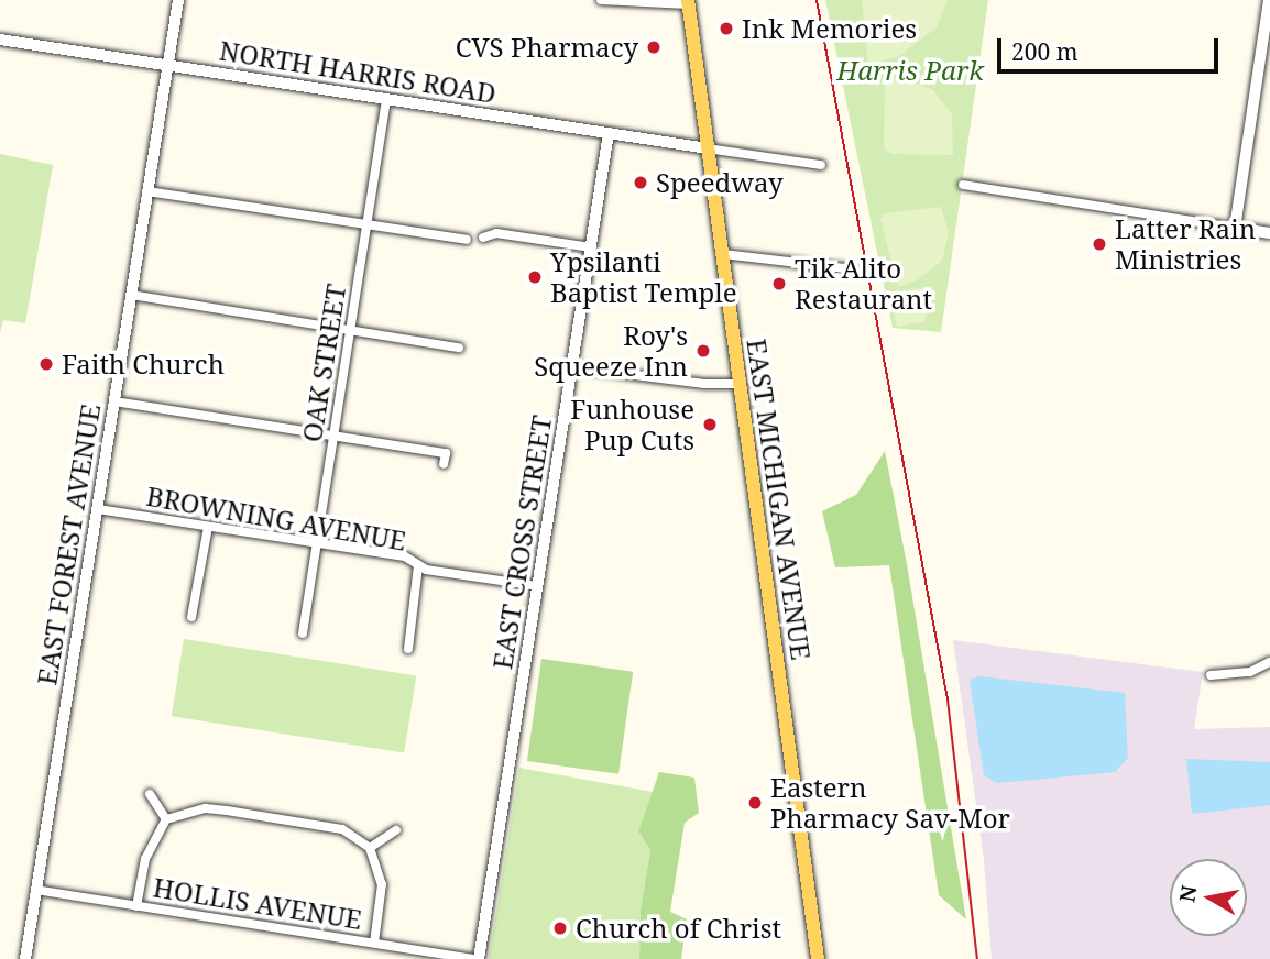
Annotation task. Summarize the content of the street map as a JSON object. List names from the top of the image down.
{
  "streets": {
    "main road": ["EAST MICHIGAN AVENUE"],
    "street": [
      "NORTH HARRIS ROAD",
      "OAK STREET",
      "BROWNING AVENUE",
      "EAST CROSS STREET",
      "EAST FOREST AVENUE",
      "HOLLIS AVENUE"
    ]
  },
  "crossings": [
    ["NORTH HARRIS ROAD", "OAK STREET"],
    ["NORTH HARRIS ROAD", "EAST MICHIGAN AVENUE"],
    ["NORTH HARRIS ROAD", "EAST CROSS STREET"],
    ["NORTH HARRIS ROAD", "EAST FOREST AVENUE"],
    ["OAK STREET", "BROWNING AVENUE"],
    ["BROWNING AVENUE", "EAST CROSS STREET"],
    ["BROWNING AVENUE", "EAST FOREST AVENUE"],
    ["EAST CROSS STREET", "HOLLIS AVENUE"],
    ["EAST FOREST AVENUE", "HOLLIS AVENUE"]
  ],
  "parks": ["Harris Park"],
  "places": [
    "Ink Memories",
    "CVS Pharmacy",
    "Speedway",
    "Latter Rain Ministries",
    "Ypsilanti Baptist Temple",
    "Tik Alito Restaurant",
    "Roy's Squeeze Inn",
    "Faith Church",
    "Funhouse Pup Cuts",
    "Eastern Pharmacy Sav-Mor",
    "Church of Christ"
  ],
  "scale_bar": "200 m",
  "north": "left"
}
